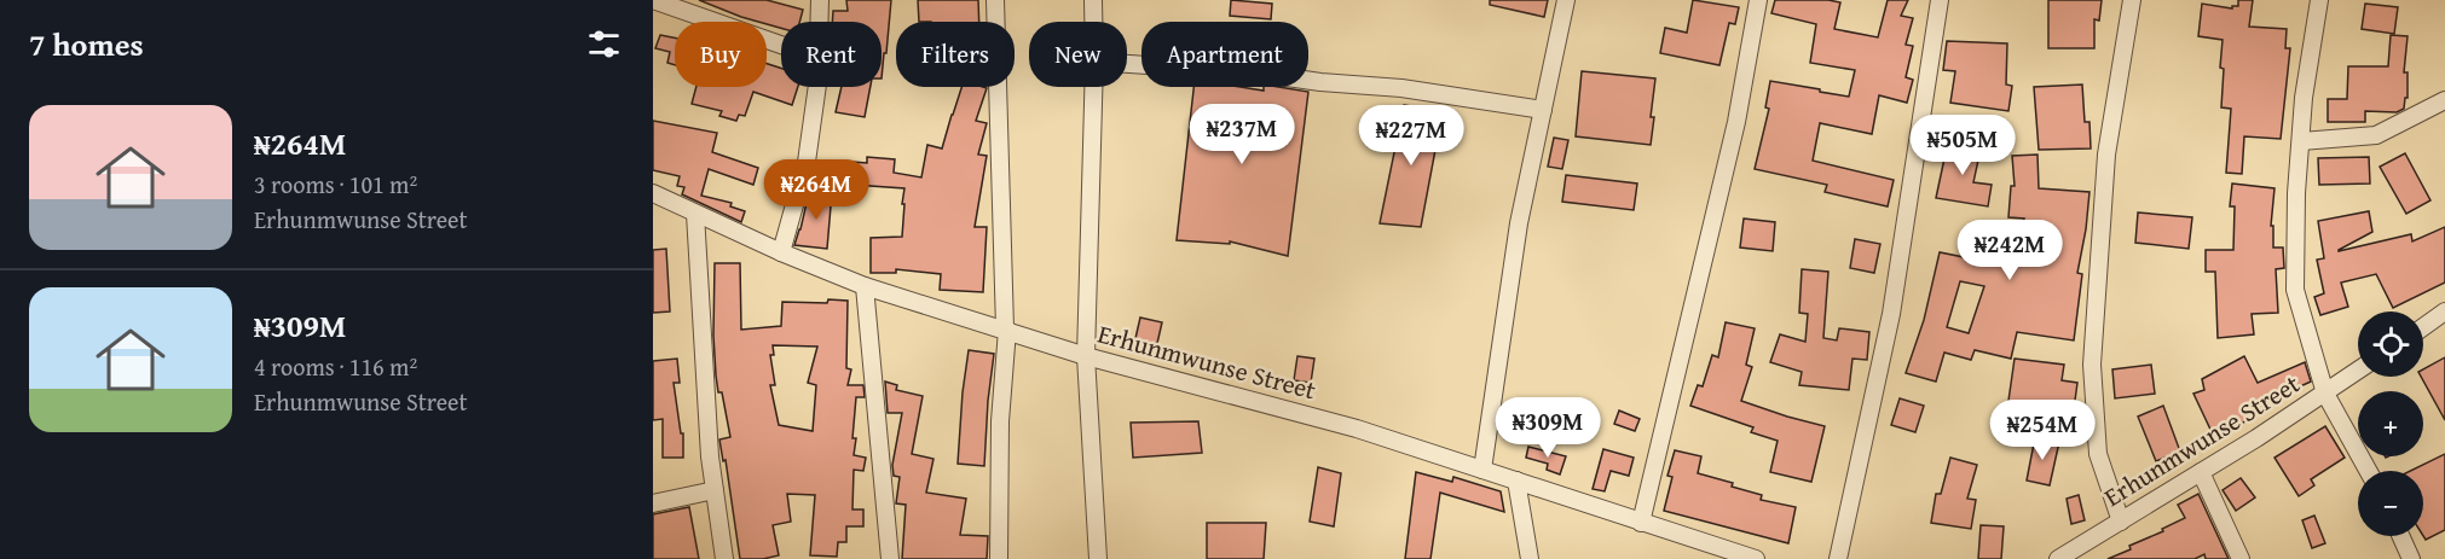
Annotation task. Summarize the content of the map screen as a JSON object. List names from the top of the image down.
{
  "streets": {
    "street": ["Erhunmwunse Street"]
  },
  "page": {
    "heading": "7 homes",
    "chip": [
      "Buy",
      "Rent",
      "Filters",
      "New",
      "Apartment"
    ],
    "list": [
      {
        "name": "₦264M",
        "note": "3 rooms · 101 m² · Erhunmwunse Street"
      },
      {
        "name": "₦309M",
        "note": "4 rooms · 116 m² · Erhunmwunse Street"
      }
    ],
    "price": [
      "₦237M",
      "₦227M",
      "₦505M",
      "₦264M",
      "₦242M",
      "₦309M",
      "₦254M"
    ],
    "map_buttons": ["+", "−"]
  }
}
